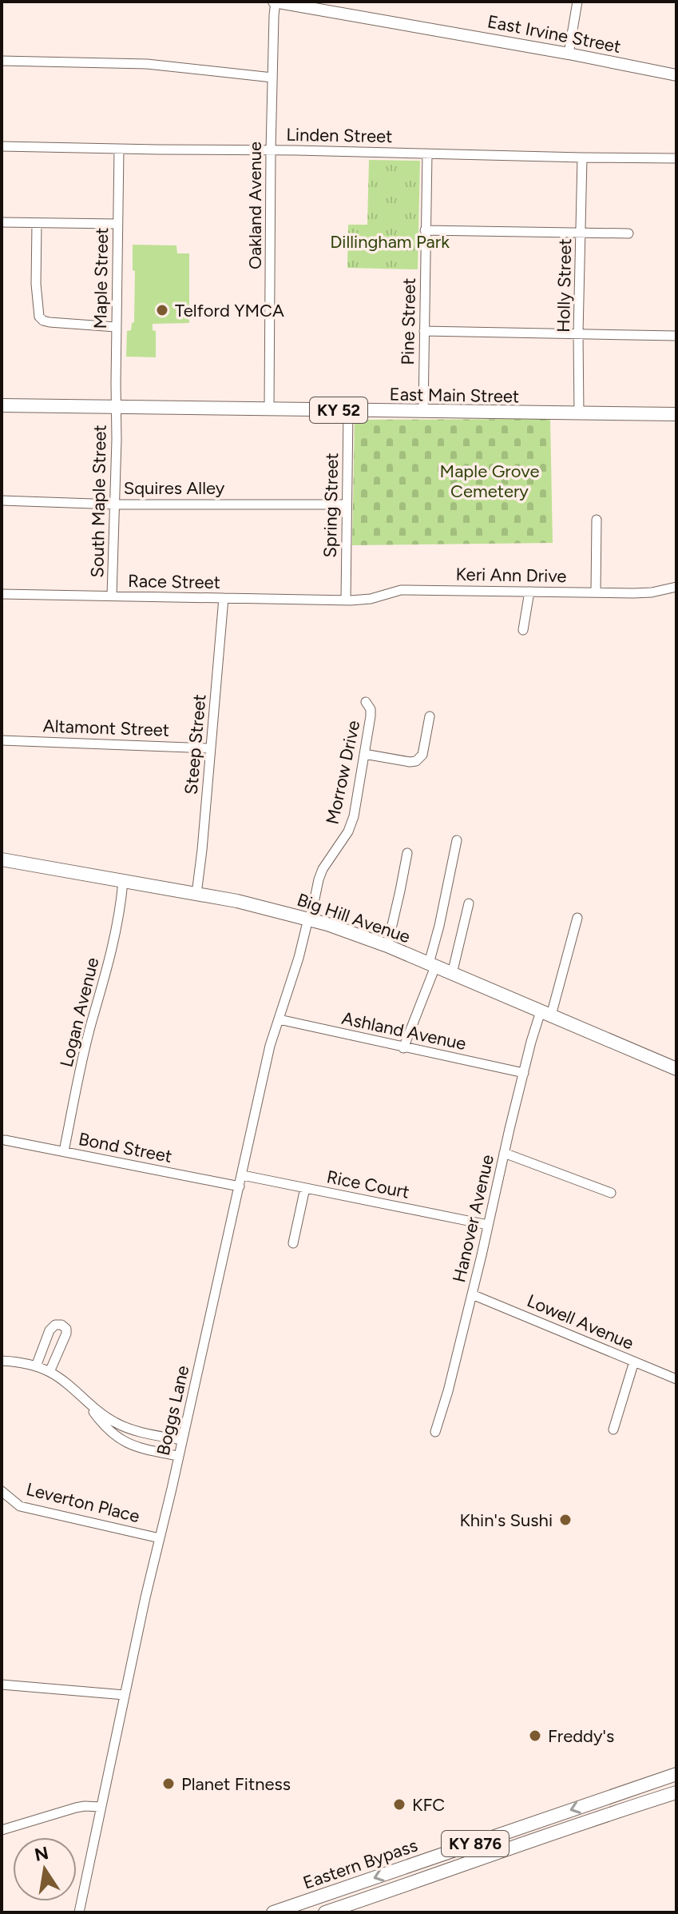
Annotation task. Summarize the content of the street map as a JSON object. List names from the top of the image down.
{
  "streets": {
    "main road": [
      "East Main Street",
      "KY 52",
      "Big Hill Avenue",
      "KY 876",
      "Eastern Bypass"
    ],
    "street": [
      "East Irvine Street",
      "Linden Street",
      "Oakland Avenue",
      "Maple Street",
      "Holly Street",
      "Pine Street",
      "Squires Alley",
      "South Maple Street",
      "Spring Street",
      "Keri Ann Drive",
      "Race Street",
      "Altamont Street",
      "Steep Street",
      "Morrow Drive",
      "Logan Avenue",
      "Ashland Avenue",
      "Bond Street",
      "Rice Court",
      "Hanover Avenue",
      "Lowell Avenue",
      "Boggs Lane",
      "Leverton Place"
    ]
  },
  "crossings": [
    ["East Irvine Street", "Oakland Avenue"],
    ["Linden Street", "Oakland Avenue"],
    ["Linden Street", "Maple Street"],
    ["Linden Street", "Holly Street"],
    ["Linden Street", "Pine Street"],
    ["Oakland Avenue", "East Main Street"],
    ["Maple Street", "East Main Street"],
    ["Maple Street", "South Maple Street"],
    ["Holly Street", "East Main Street"],
    ["Pine Street", "East Main Street"],
    ["East Main Street", "South Maple Street"],
    ["East Main Street", "Spring Street"],
    ["Squires Alley", "South Maple Street"],
    ["Squires Alley", "Spring Street"],
    ["South Maple Street", "Race Street"],
    ["Spring Street", "Keri Ann Drive"],
    ["Spring Street", "Race Street"],
    ["Keri Ann Drive", "Race Street"],
    ["Race Street", "Steep Street"],
    ["Altamont Street", "Steep Street"],
    ["Steep Street", "Big Hill Avenue"],
    ["Morrow Drive", "Big Hill Avenue"],
    ["Morrow Drive", "Boggs Lane"],
    ["Big Hill Avenue", "Logan Avenue"],
    ["Big Hill Avenue", "Hanover Avenue"],
    ["Big Hill Avenue", "Boggs Lane"],
    ["Logan Avenue", "Bond Street"],
    ["Ashland Avenue", "Hanover Avenue"],
    ["Ashland Avenue", "Boggs Lane"],
    ["Bond Street", "Boggs Lane"],
    ["Rice Court", "Hanover Avenue"],
    ["Rice Court", "Boggs Lane"],
    ["Hanover Avenue", "Lowell Avenue"],
    ["Boggs Lane", "Leverton Place"]
  ],
  "parks": ["Dillingham Park", "Maple Grove Cemetery"],
  "places": [
    "Telford YMCA",
    "Khin's Sushi",
    "Freddy's",
    "Planet Fitness",
    "KFC"
  ],
  "north": "top"
}
